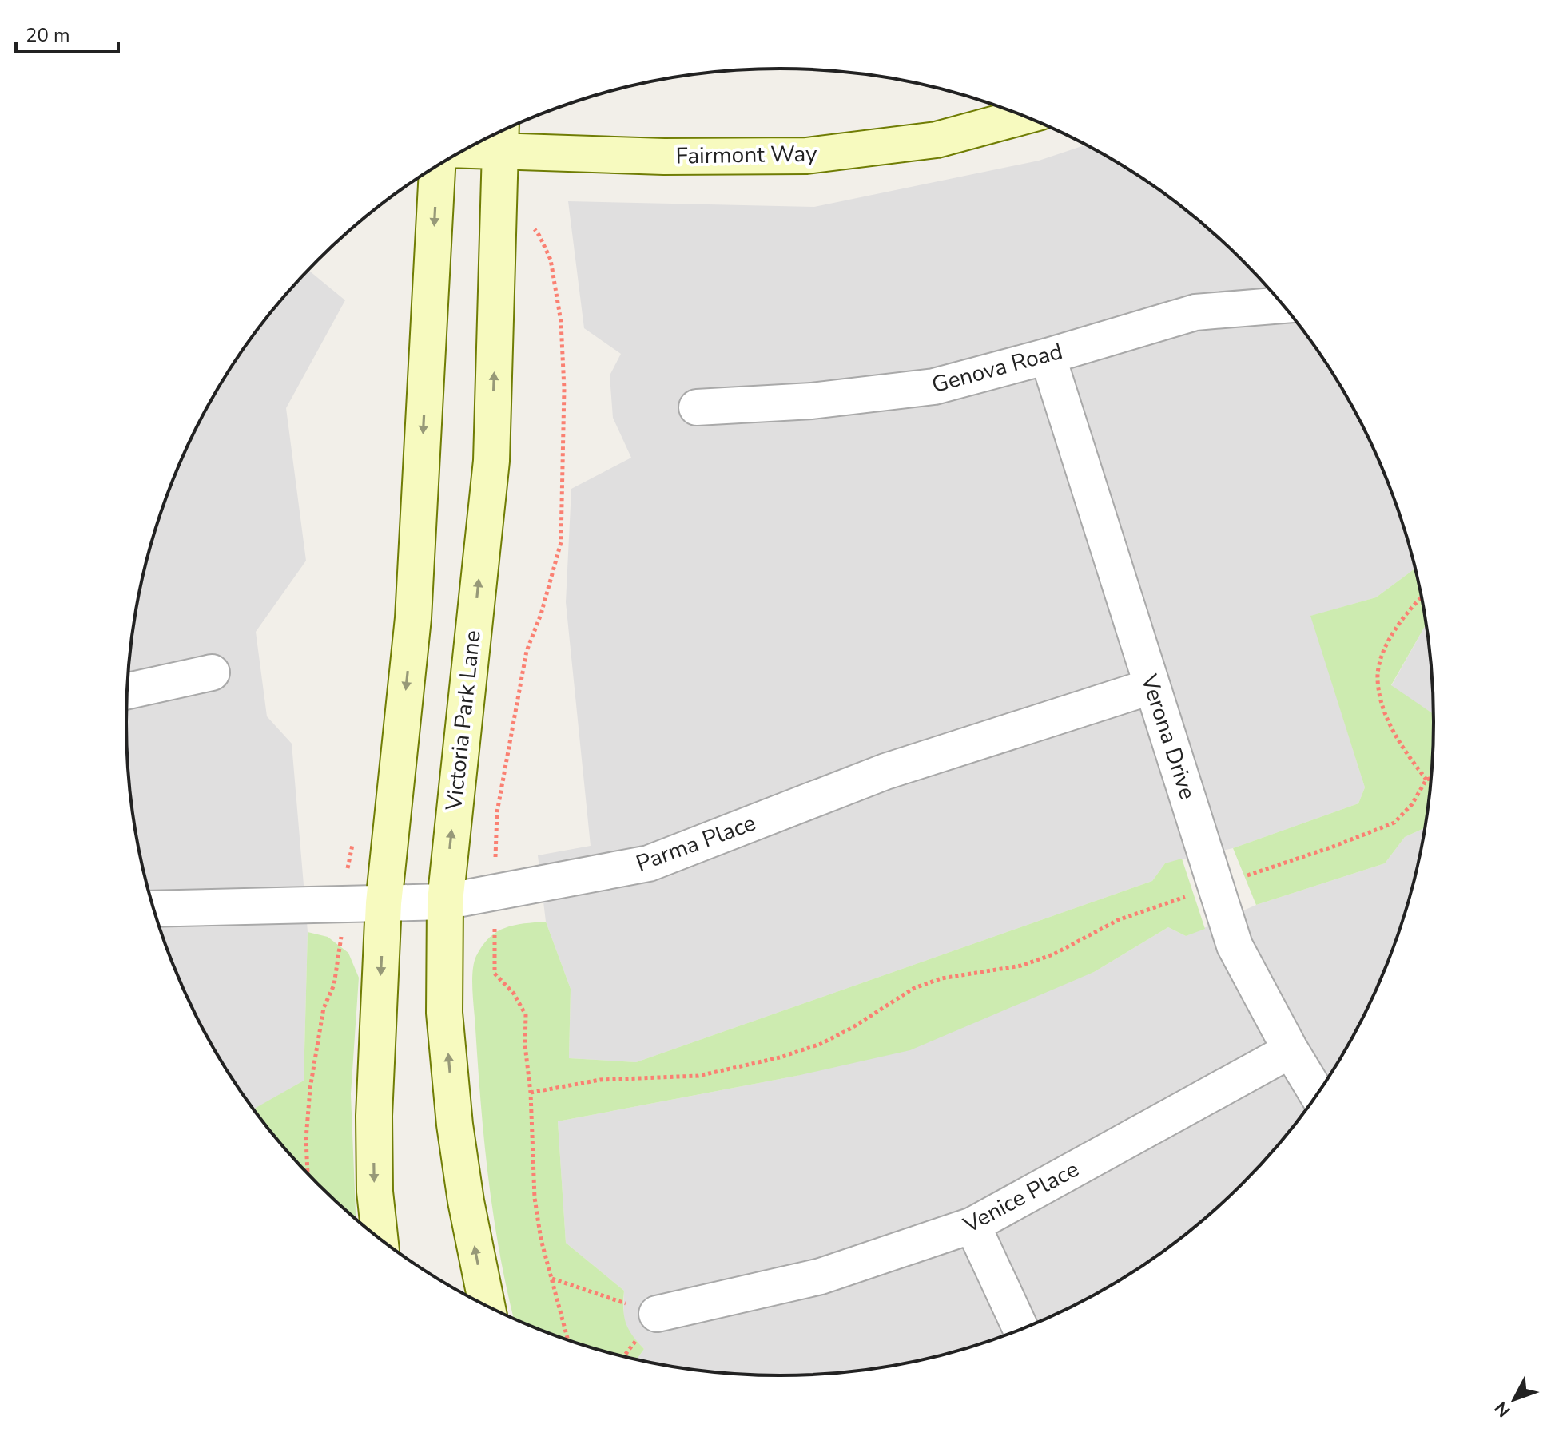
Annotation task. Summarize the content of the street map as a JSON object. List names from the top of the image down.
{
  "streets": {
    "street": [
      "Fairmont Way",
      "Genova Road",
      "Victoria Park Lane",
      "Verona Drive",
      "Parma Place",
      "Venice Place"
    ]
  },
  "crossings": [
    ["Fairmont Way", "Victoria Park Lane"],
    ["Genova Road", "Verona Drive"],
    ["Victoria Park Lane", "Parma Place"],
    ["Verona Drive", "Parma Place"],
    ["Verona Drive", "Venice Place"]
  ],
  "scale_bar": "20 m",
  "north": "bottom left"
}
